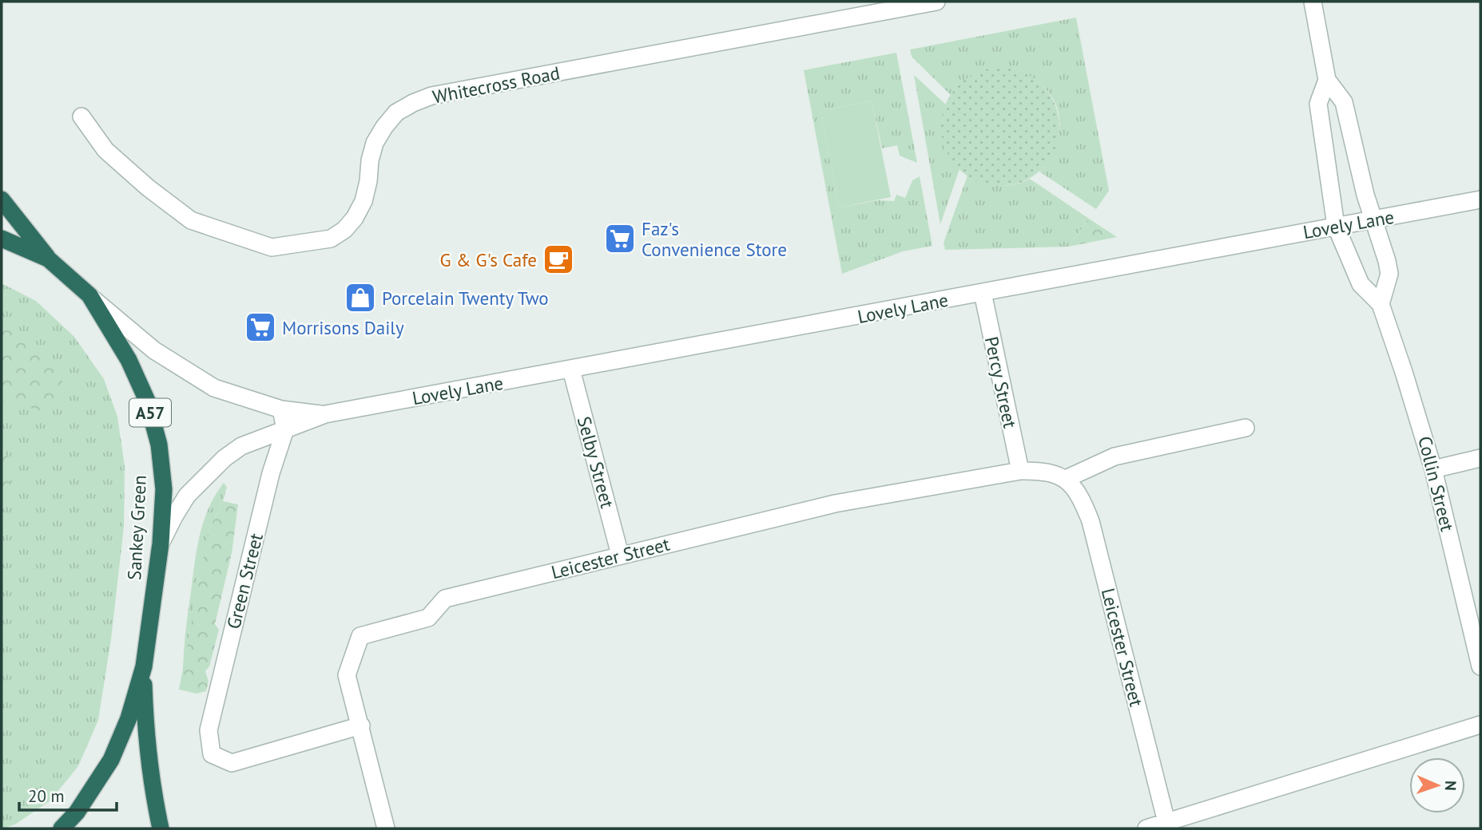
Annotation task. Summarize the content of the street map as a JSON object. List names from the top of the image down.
{
  "streets": {
    "highway": ["A57", "Sankey Green"],
    "street": [
      "Whitecross Road",
      "Lovely Lane",
      "Percy Street",
      "Selby Street",
      "Collin Street",
      "Leicester Street",
      "Green Street"
    ]
  },
  "crossings": [
    ["Lovely Lane", "Percy Street"],
    ["Lovely Lane", "Selby Street"],
    ["Lovely Lane", "Collin Street"],
    ["Lovely Lane", "Sankey Green"],
    ["Lovely Lane", "Green Street"],
    ["Percy Street", "Leicester Street"],
    ["A57", "Sankey Green"],
    ["Selby Street", "Leicester Street"],
    ["Leicester Street", "Green Street"]
  ],
  "places": {
    "supermarket": ["Faz's Convenience Store", "Morrisons Daily"],
    "cafe": ["G & G's Cafe"],
    "shop": ["Porcelain Twenty Two"]
  },
  "scale_bar": "20 m",
  "north": "right"
}
